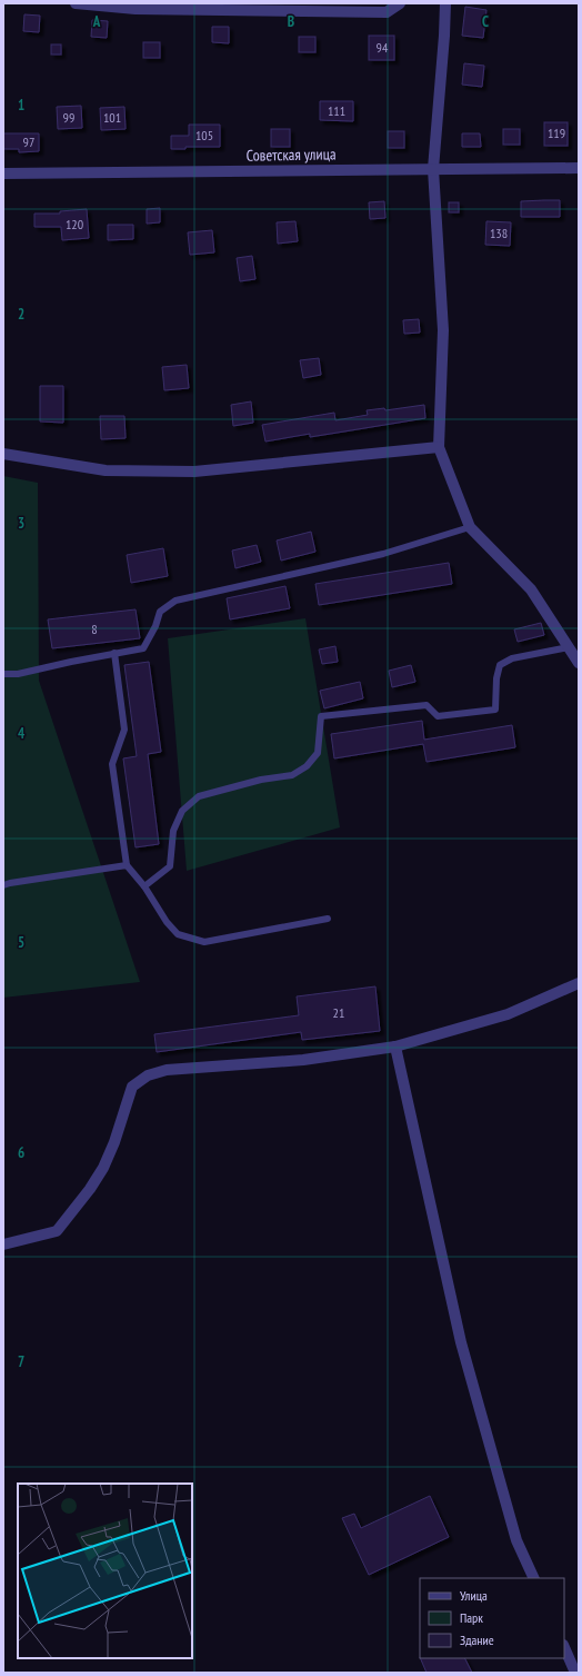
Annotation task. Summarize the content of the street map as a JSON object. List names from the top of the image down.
{
  "streets": {
    "street": ["Советская улица"]
  },
  "house_numbers": [
    "94",
    "111",
    "99",
    "101",
    "119",
    "105",
    "97",
    "120",
    "138",
    "8",
    "21"
  ],
  "legend": ["Улица", "Парк", "Здание"],
  "grid": {
    "columns": ["A", "B", "C"],
    "rows": [
      "1",
      "2",
      "3",
      "4",
      "5",
      "6",
      "7"
    ]
  }
}
